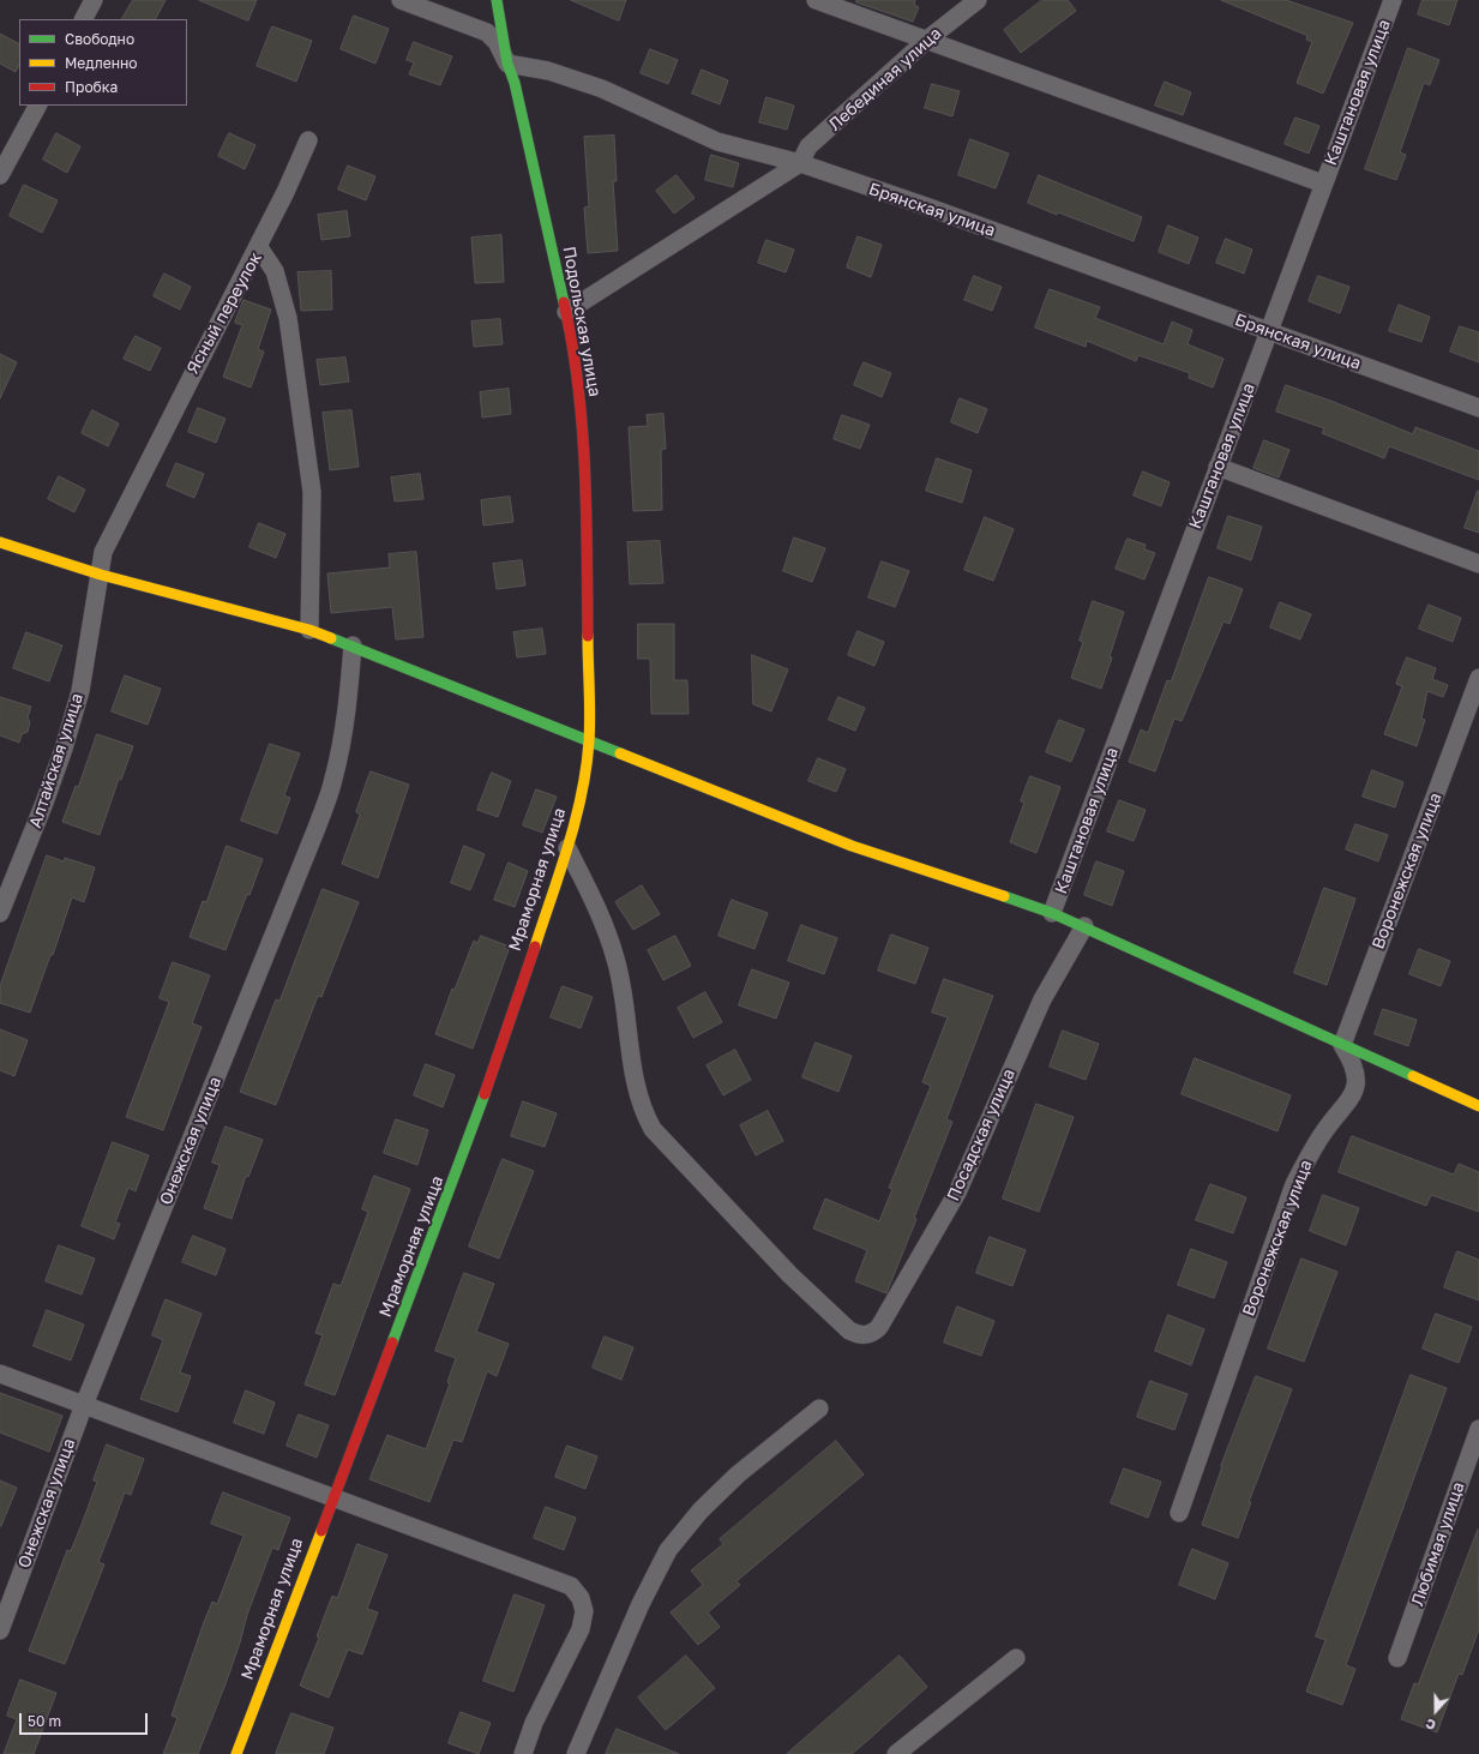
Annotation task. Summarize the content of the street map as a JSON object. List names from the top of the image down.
{
  "streets": {
    "street": [
      "Лебединая улица",
      "Каштановая улица",
      "Брянская улица",
      "Ясный переулок",
      "Подольская улица",
      "Алтайская улица",
      "Воронежская улица",
      "Мраморная улица",
      "Посадская улица",
      "Онежская улица",
      "Любимая улица"
    ]
  },
  "crossings": [
    ["Лебединая улица", "Брянская улица"],
    ["Каштановая улица", "Брянская улица"],
    ["Брянская улица", "Подольская улица"],
    ["Ясный переулок", "Алтайская улица"],
    ["Подольская улица", "Мраморная улица"],
    ["Мраморная улица", "Посадская улица"]
  ],
  "legend": ["Свободно", "Медленно", "Пробка"],
  "scale_bar": "50 m",
  "north": "bottom"
}
